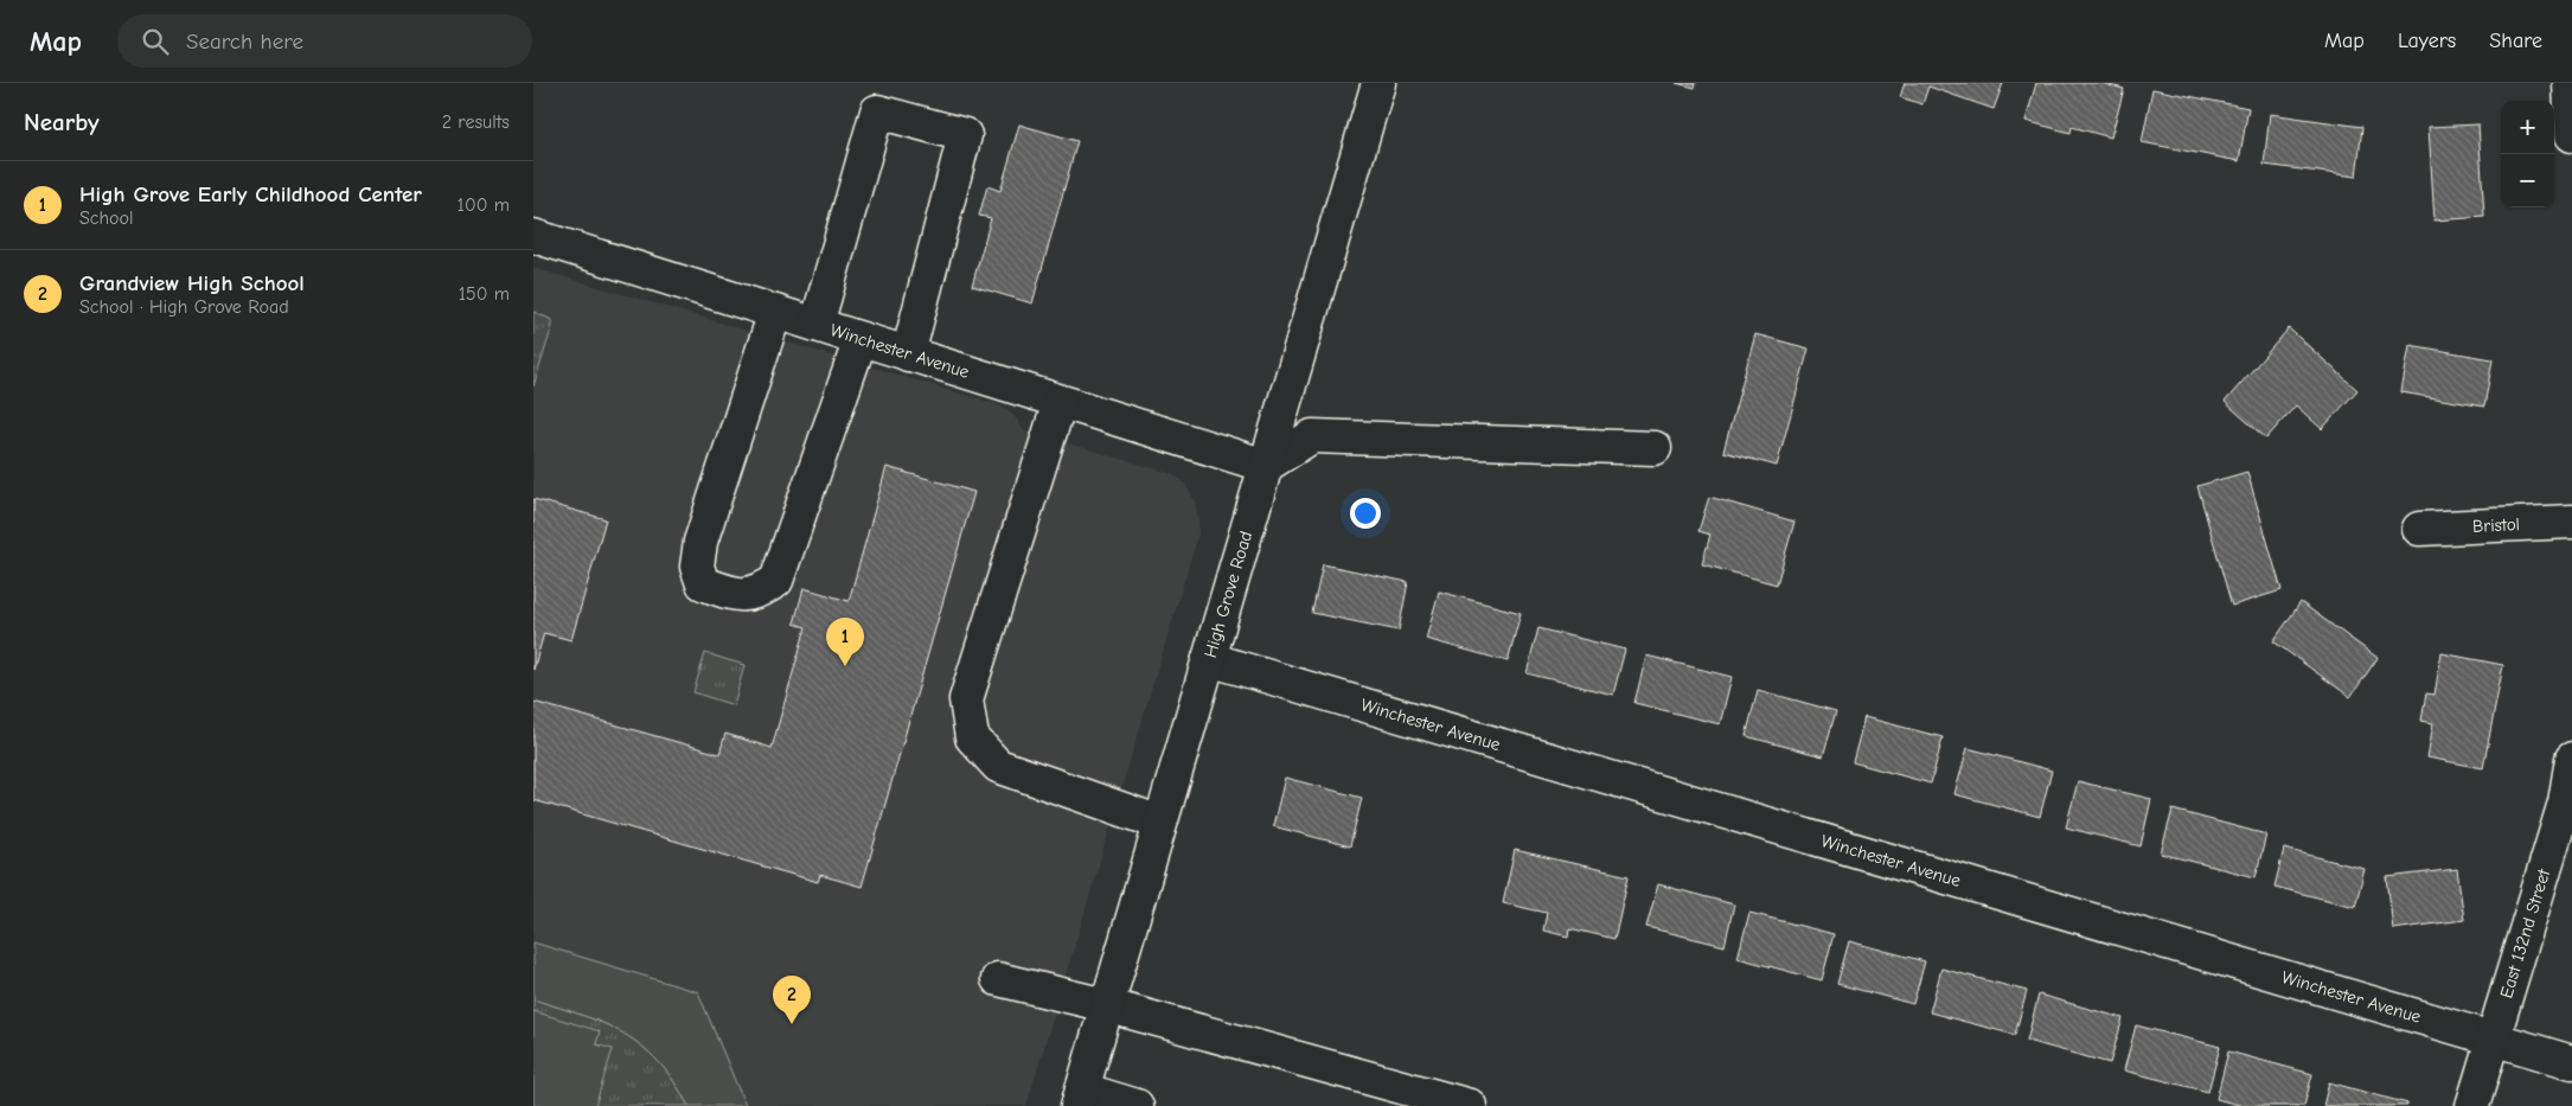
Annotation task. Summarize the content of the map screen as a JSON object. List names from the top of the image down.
{
  "streets": {
    "street": [
      "Winchester Avenue",
      "Bristol",
      "High Grove Road",
      "East 132nd Street"
    ]
  },
  "crossings": [
    ["Winchester Avenue", "High Grove Road"],
    ["Winchester Avenue", "East 132nd Street"]
  ],
  "page": {
    "header": "Map",
    "search": "Search here",
    "nav": ["Map", "Layers", "Share"],
    "heading": ["Nearby", "2 results"],
    "map_buttons": ["+", "−"],
    "list": [
      {
        "mark": "1",
        "name": "High Grove Early Childhood Center",
        "note": "School",
        "value": "100 m"
      },
      {
        "mark": "2",
        "name": "Grandview High School",
        "note": "School · High Grove Road",
        "value": "150 m"
      }
    ],
    "pins": ["1", "2"]
  }
}
